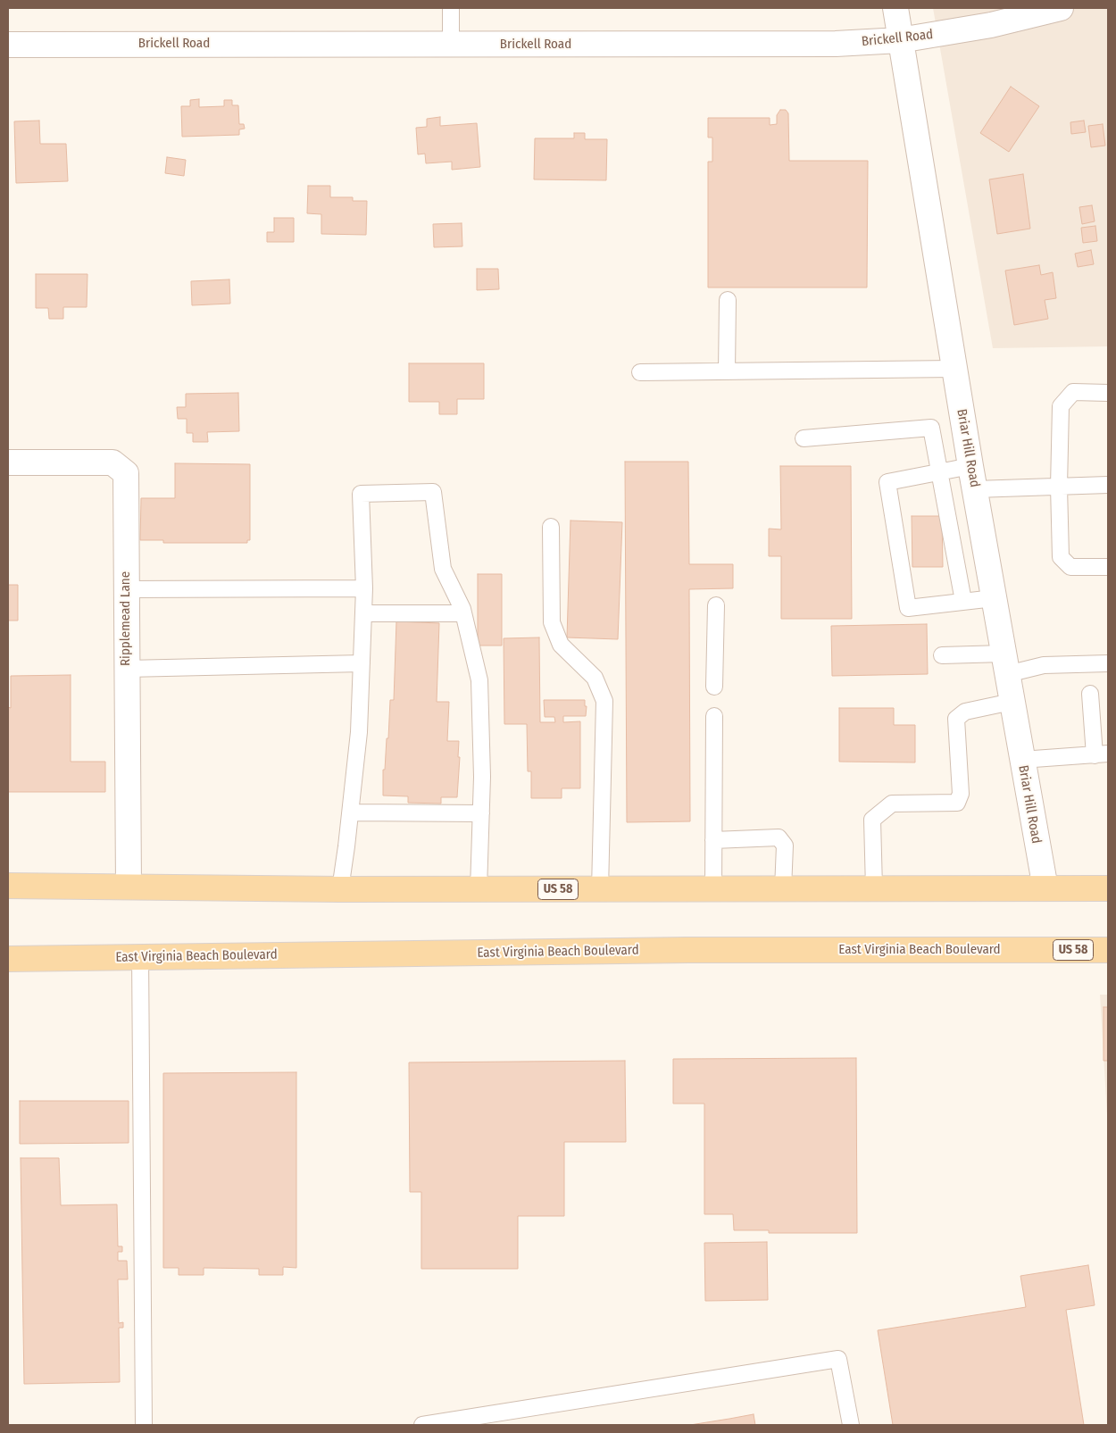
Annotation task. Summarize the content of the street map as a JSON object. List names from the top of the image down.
{
  "streets": {
    "main road": ["US 58", "East Virginia Beach Boulevard"],
    "street": ["Brickell Road", "Briar Hill Road", "Ripplemead Lane"]
  },
  "crossings": [
    ["Brickell Road", "Briar Hill Road"],
    ["Briar Hill Road", "US 58"],
    ["Ripplemead Lane", "US 58"]
  ]
}
